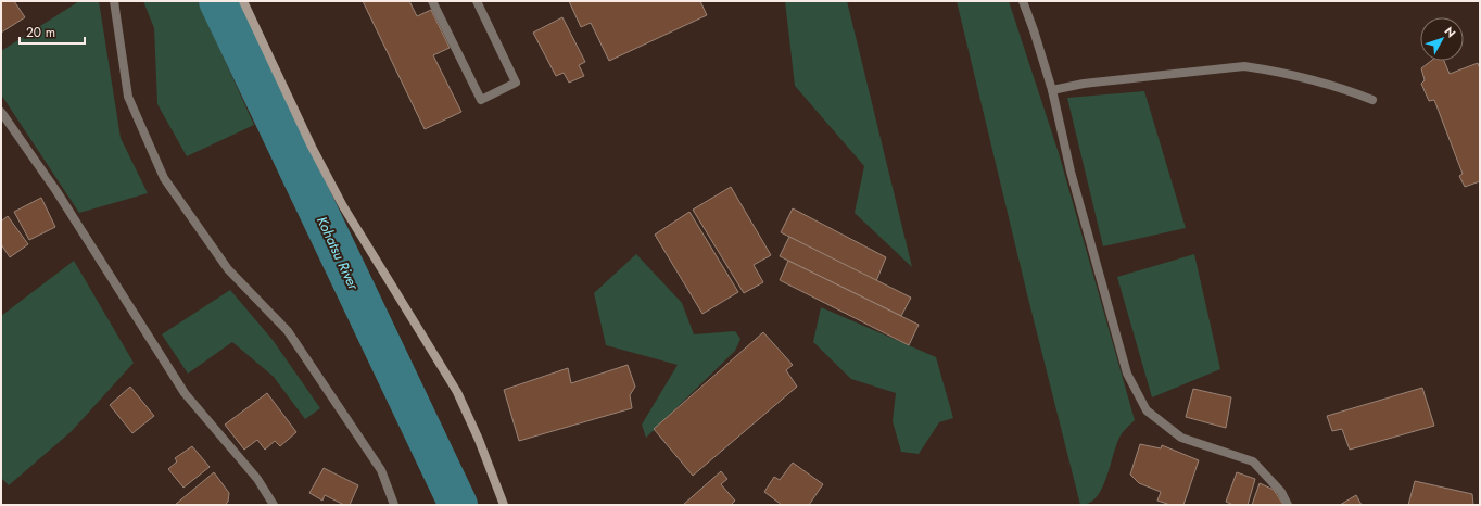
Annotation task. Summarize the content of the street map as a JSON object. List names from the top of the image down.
{
  "water": ["Kohatsu River"],
  "scale_bar": "20 m",
  "north": "top right"
}
